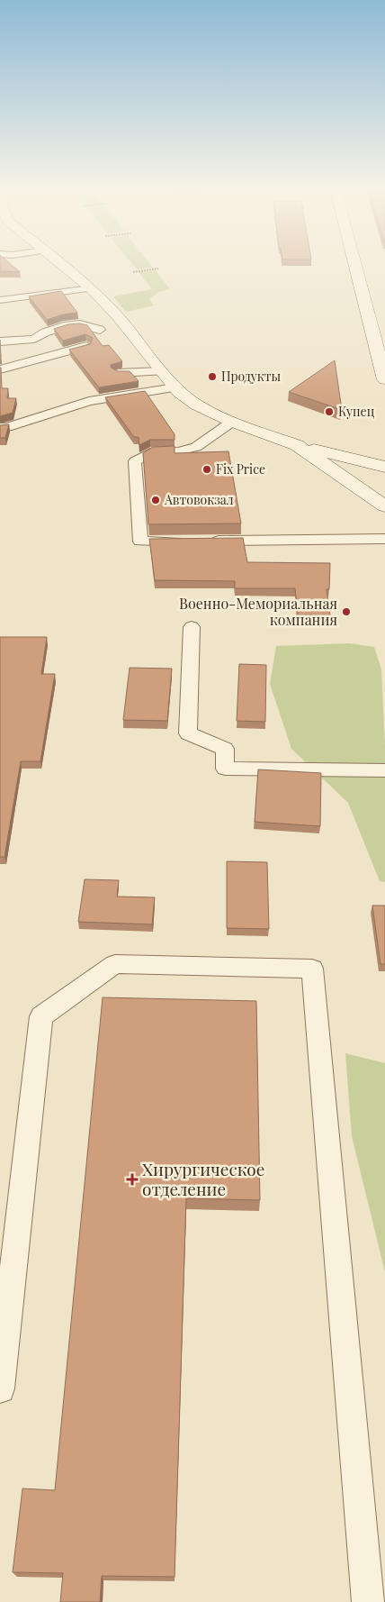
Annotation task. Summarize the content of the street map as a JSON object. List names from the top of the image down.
{
  "places": {
    "other": [
      "Продукты",
      "Купец",
      "Fix Price",
      "Автовокзал",
      "Военно-Мемориальная компания"
    ],
    "health": ["Хирургическое отделение"]
  }
}
